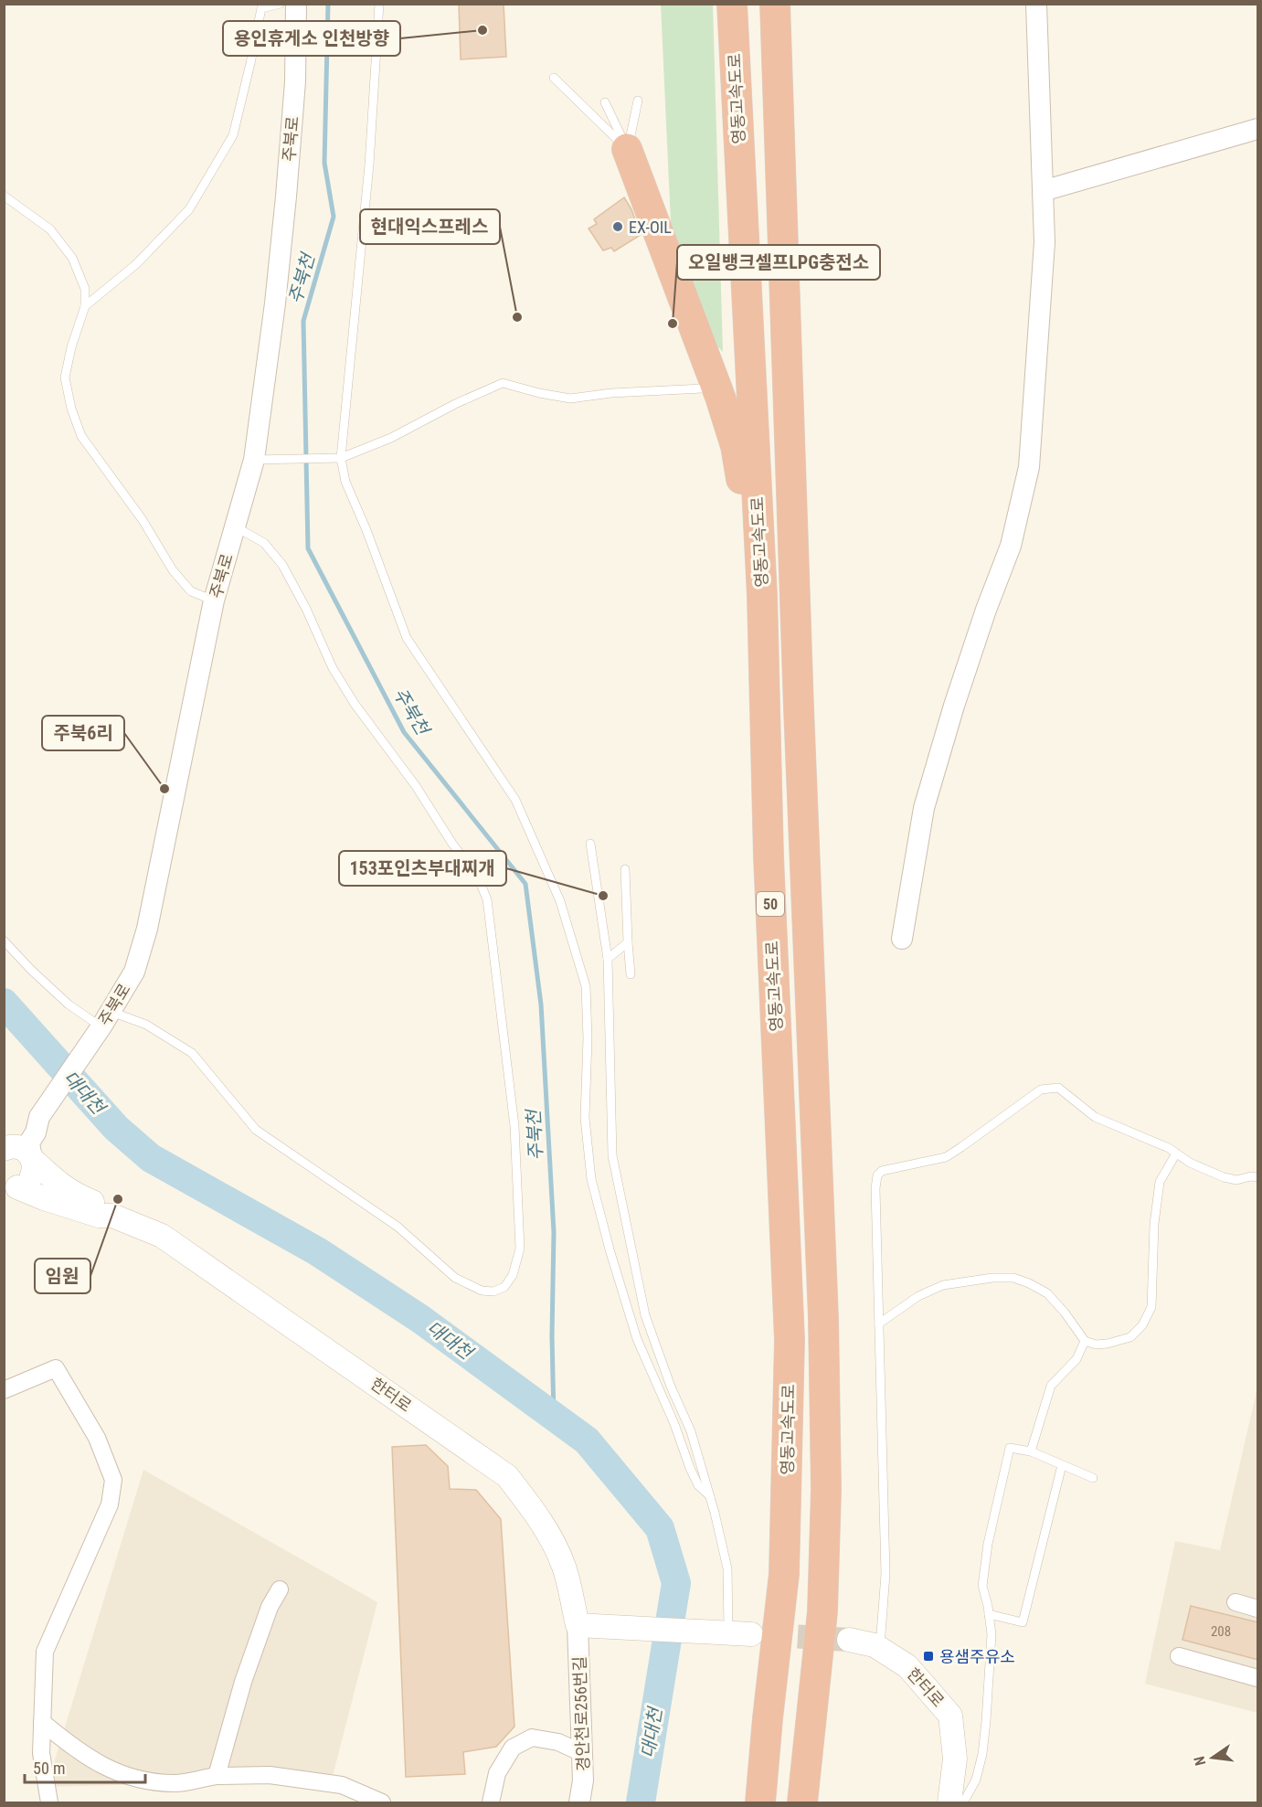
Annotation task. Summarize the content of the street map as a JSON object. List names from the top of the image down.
{
  "streets": {
    "highway": ["영동고속도로", "50"],
    "main road": ["한터로"],
    "street": ["주북로", "경안천로256번길"]
  },
  "crossings": [
    ["주북로", "한터로"],
    ["한터로", "경안천로256번길"]
  ],
  "water": ["주북천", "대대천"],
  "places": {
    "other": [
      "용인휴게소 인천방향",
      "EX-OIL",
      "현대익스프레스",
      "오일뱅크셀프LPG충전소",
      "주북6리",
      "153포인츠부대찌개",
      "임원"
    ],
    "transit": ["용샘주유소"]
  },
  "house_numbers": ["208"],
  "scale_bar": "50 m",
  "north": "left"
}
